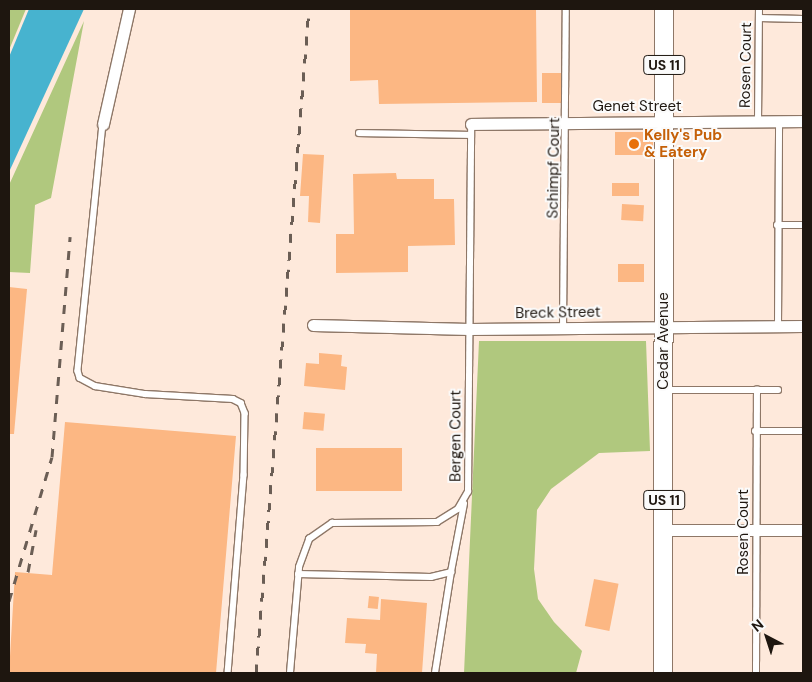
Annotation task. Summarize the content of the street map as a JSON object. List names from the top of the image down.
{
  "streets": {
    "main road": ["US 11", "Cedar Avenue"],
    "street": ["Genet Street", "Breck Street"],
    "lane": ["Rosen Court", "Schimpf Court", "Bergen Court"]
  },
  "crossings": [
    ["Rosen Court", "Genet Street"],
    ["Genet Street", "Schimpf Court"],
    ["Genet Street", "Cedar Avenue"],
    ["Genet Street", "Bergen Court"],
    ["Schimpf Court", "Breck Street"],
    ["Breck Street", "Cedar Avenue"],
    ["Breck Street", "Bergen Court"]
  ],
  "places": ["Kelly's Pub & Eatery"],
  "north": "top left"
}
